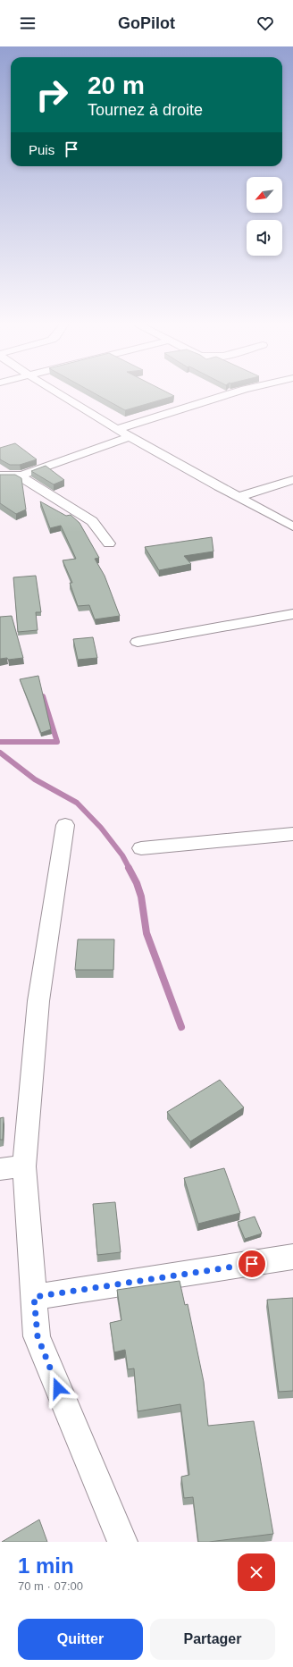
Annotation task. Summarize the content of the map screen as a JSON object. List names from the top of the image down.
{
  "north": "bottom left",
  "page": {
    "header": "GoPilot",
    "turn": ["20 m", "Tournez à droite"],
    "then": "Puis",
    "heading": ["1 min", "70 m · 07:00"],
    "buttons": ["Quitter", "Partager"]
  }
}
